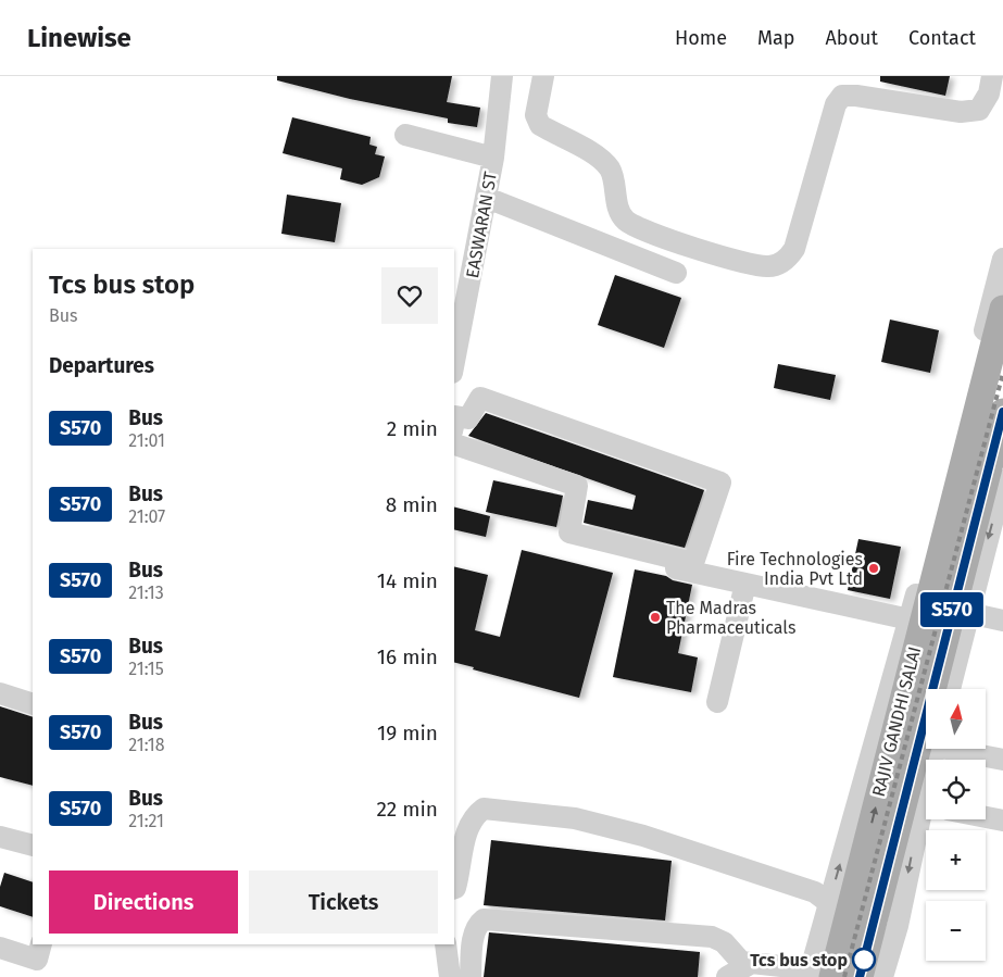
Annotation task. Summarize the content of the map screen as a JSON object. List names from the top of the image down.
{
  "streets": {
    "main road": ["RAJIV GANDHI SALAI"],
    "street": ["EASWARAN ST"]
  },
  "places": ["Fire Technologies India Pvt Ltd", "The Madras Pharmaceuticals", "Tcs bus stop"],
  "lines": ["bus line S570"],
  "north": "top",
  "page": {
    "header": "Linewise",
    "nav": [
      "Home",
      "Map",
      "About",
      "Contact"
    ],
    "on_map": "S570",
    "heading": [
      ["Tcs bus stop", "Bus"],
      "Departures"
    ],
    "list": [
      {
        "mark": "S570",
        "name": "Bus",
        "note": "21:01",
        "value": "2 min"
      },
      {
        "mark": "S570",
        "name": "Bus",
        "note": "21:07",
        "value": "8 min"
      },
      {
        "mark": "S570",
        "name": "Bus",
        "note": "21:13",
        "value": "14 min"
      },
      {
        "mark": "S570",
        "name": "Bus",
        "note": "21:15",
        "value": "16 min"
      },
      {
        "mark": "S570",
        "name": "Bus",
        "note": "21:18",
        "value": "19 min"
      },
      {
        "mark": "S570",
        "name": "Bus",
        "note": "21:21",
        "value": "22 min"
      }
    ],
    "map_buttons": ["+", "−"],
    "buttons": ["Directions", "Tickets"]
  }
}
